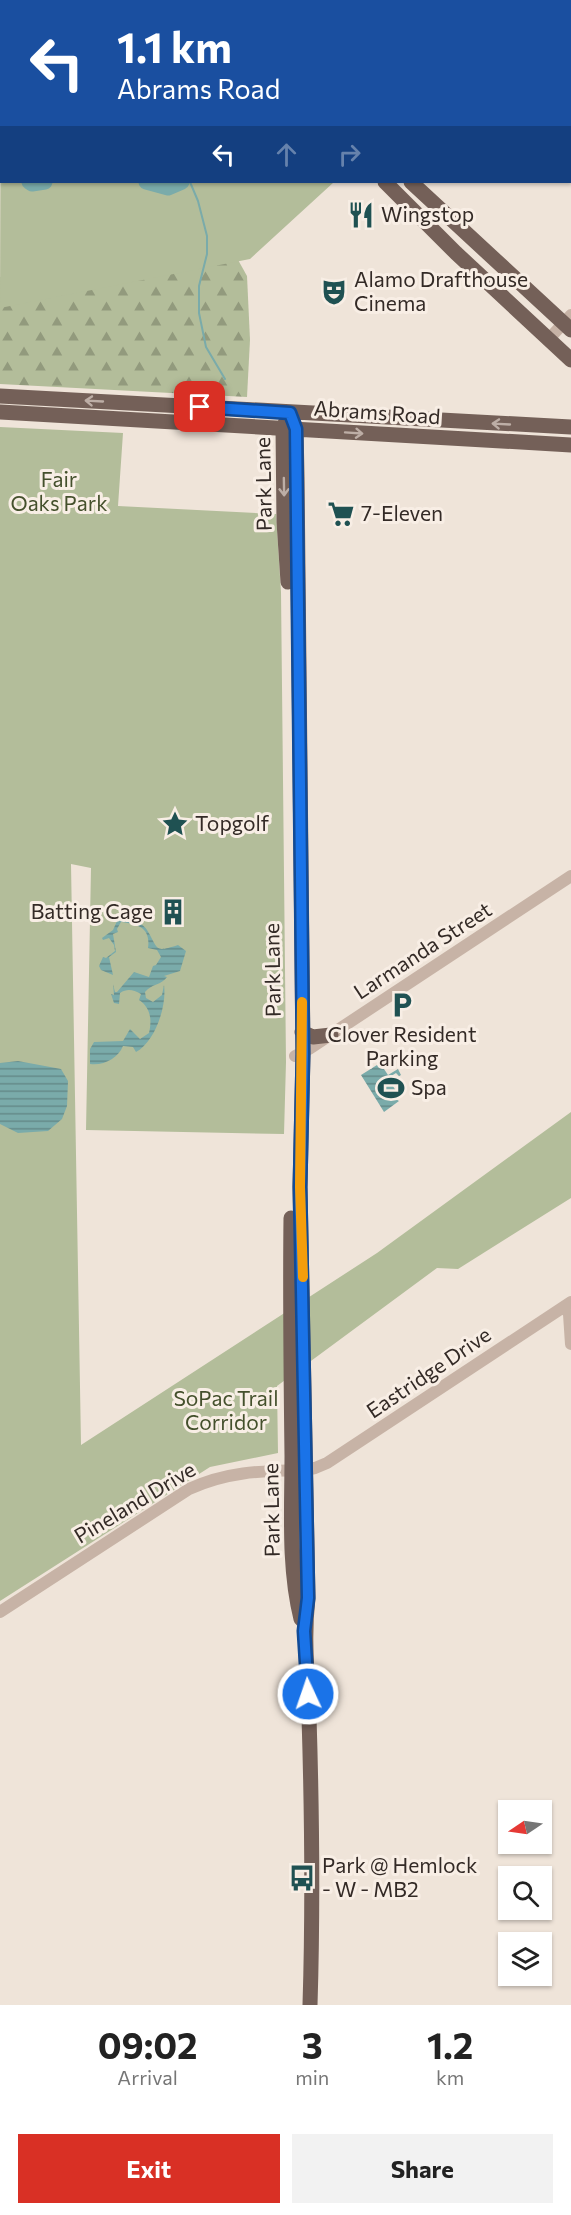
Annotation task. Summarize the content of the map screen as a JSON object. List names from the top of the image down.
{
  "streets": {
    "main road": ["Abrams Road", "Park Lane"],
    "street": ["Larmanda Street", "Eastridge Drive", "Pineland Drive"]
  },
  "crossings": [
    ["Abrams Road", "Park Lane"],
    ["Park Lane", "Larmanda Street"],
    ["Park Lane", "Eastridge Drive"],
    ["Park Lane", "Pineland Drive"],
    ["Eastridge Drive", "Pineland Drive"]
  ],
  "parks": ["Fair Oaks Park", "SoPac Trail Corridor"],
  "places": {
    "restaurant": ["Wingstop"],
    "theatre": ["Alamo Drafthouse Cinema"],
    "supermarket": ["7-Eleven"],
    "place": ["Topgolf"],
    "building": ["Batting Cage"],
    "parking": ["Clover Resident Parking"],
    "sports": ["Spa"],
    "bus stop": ["Park @ Hemlock - W - MB2"]
  },
  "north": "left",
  "page": {
    "turn": ["1.1 km", "Abrams Road"],
    "eta": [
      "09:02",
      "Arrival",
      "3",
      "min",
      "1.2",
      "km"
    ],
    "buttons": ["Exit", "Share"]
  }
}
